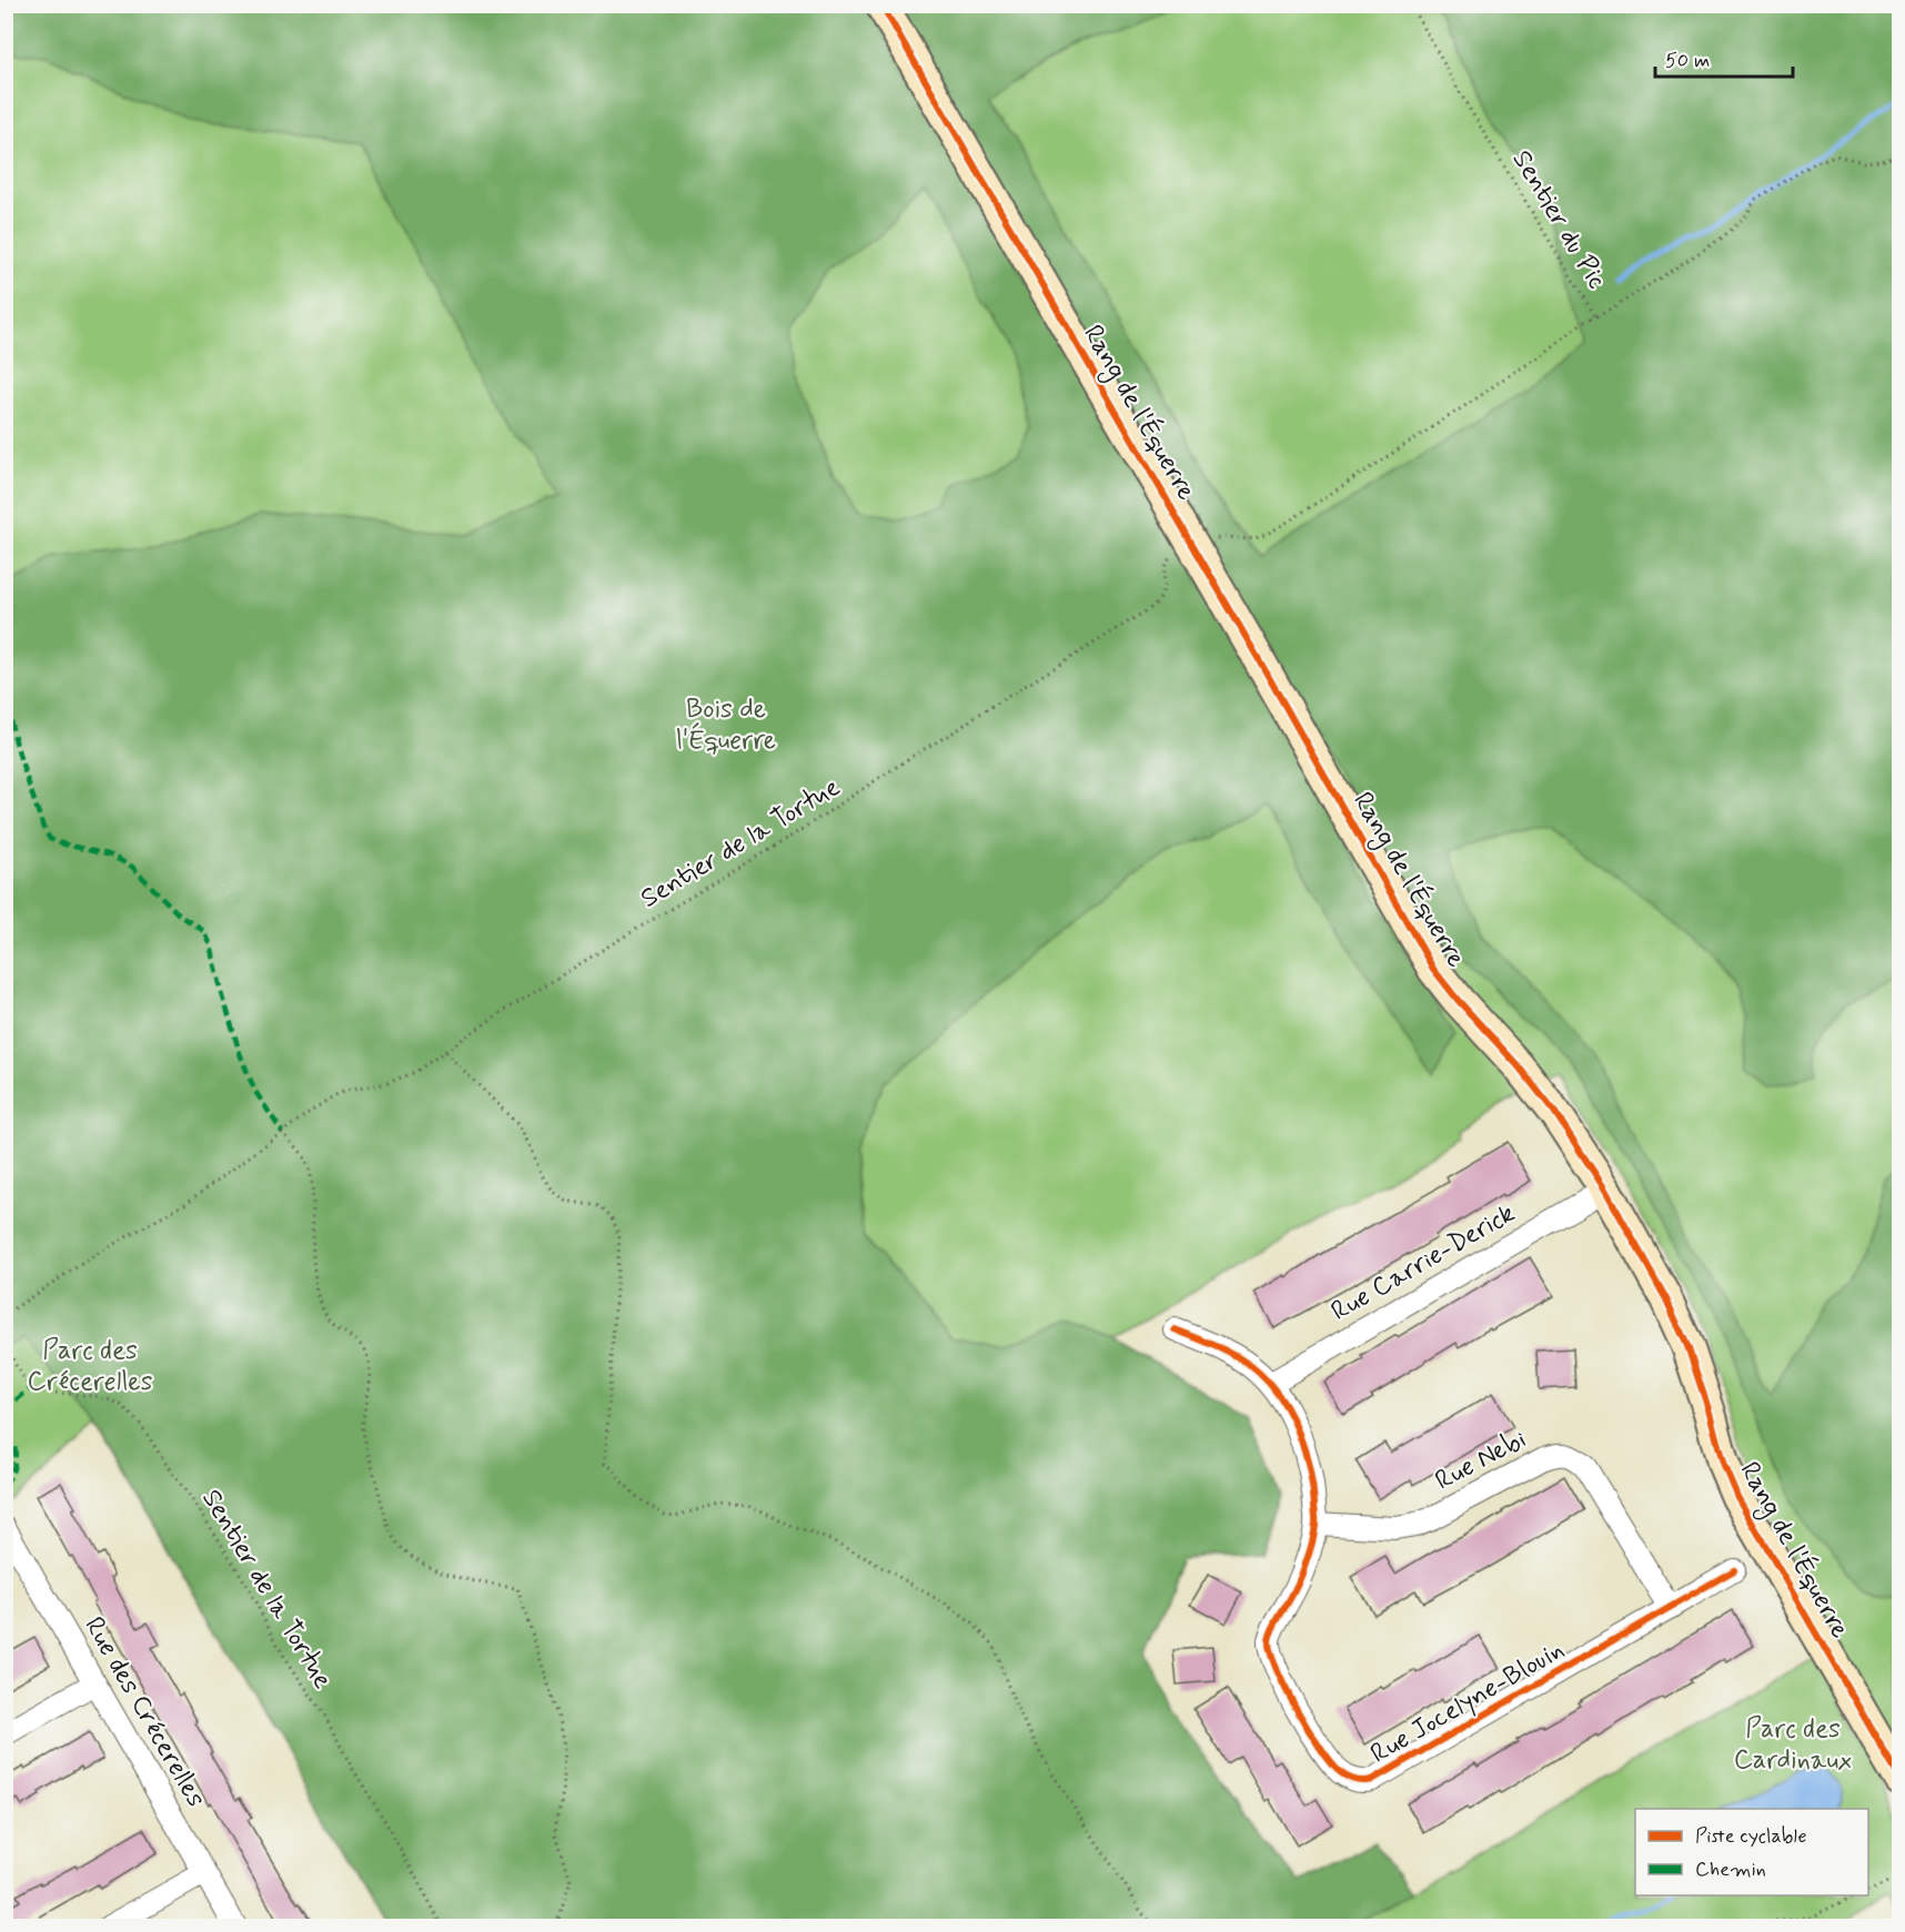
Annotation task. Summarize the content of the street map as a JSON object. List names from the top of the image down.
{
  "streets": {
    "street": [
      "Rang de l'Équerre",
      "Rue Carrie-Derick",
      "Rue Nebi",
      "Rue Jocelyne-Blouin",
      "Rue des Crécerelles"
    ],
    "path": ["Sentier du Pic", "Sentier de la Tortue"]
  },
  "crossings": [
    ["Rang de l'Équerre", "Rue Carrie-Derick"],
    ["Rue Carrie-Derick", "Rue Jocelyne-Blouin"],
    ["Rue Nebi", "Rue Jocelyne-Blouin"]
  ],
  "parks": ["Bois de l'Équerre", "Parc des Crécerelles", "Parc des Cardinaux"],
  "legend": ["Piste cyclable", "Chemin"],
  "scale_bar": "50 m"
}
